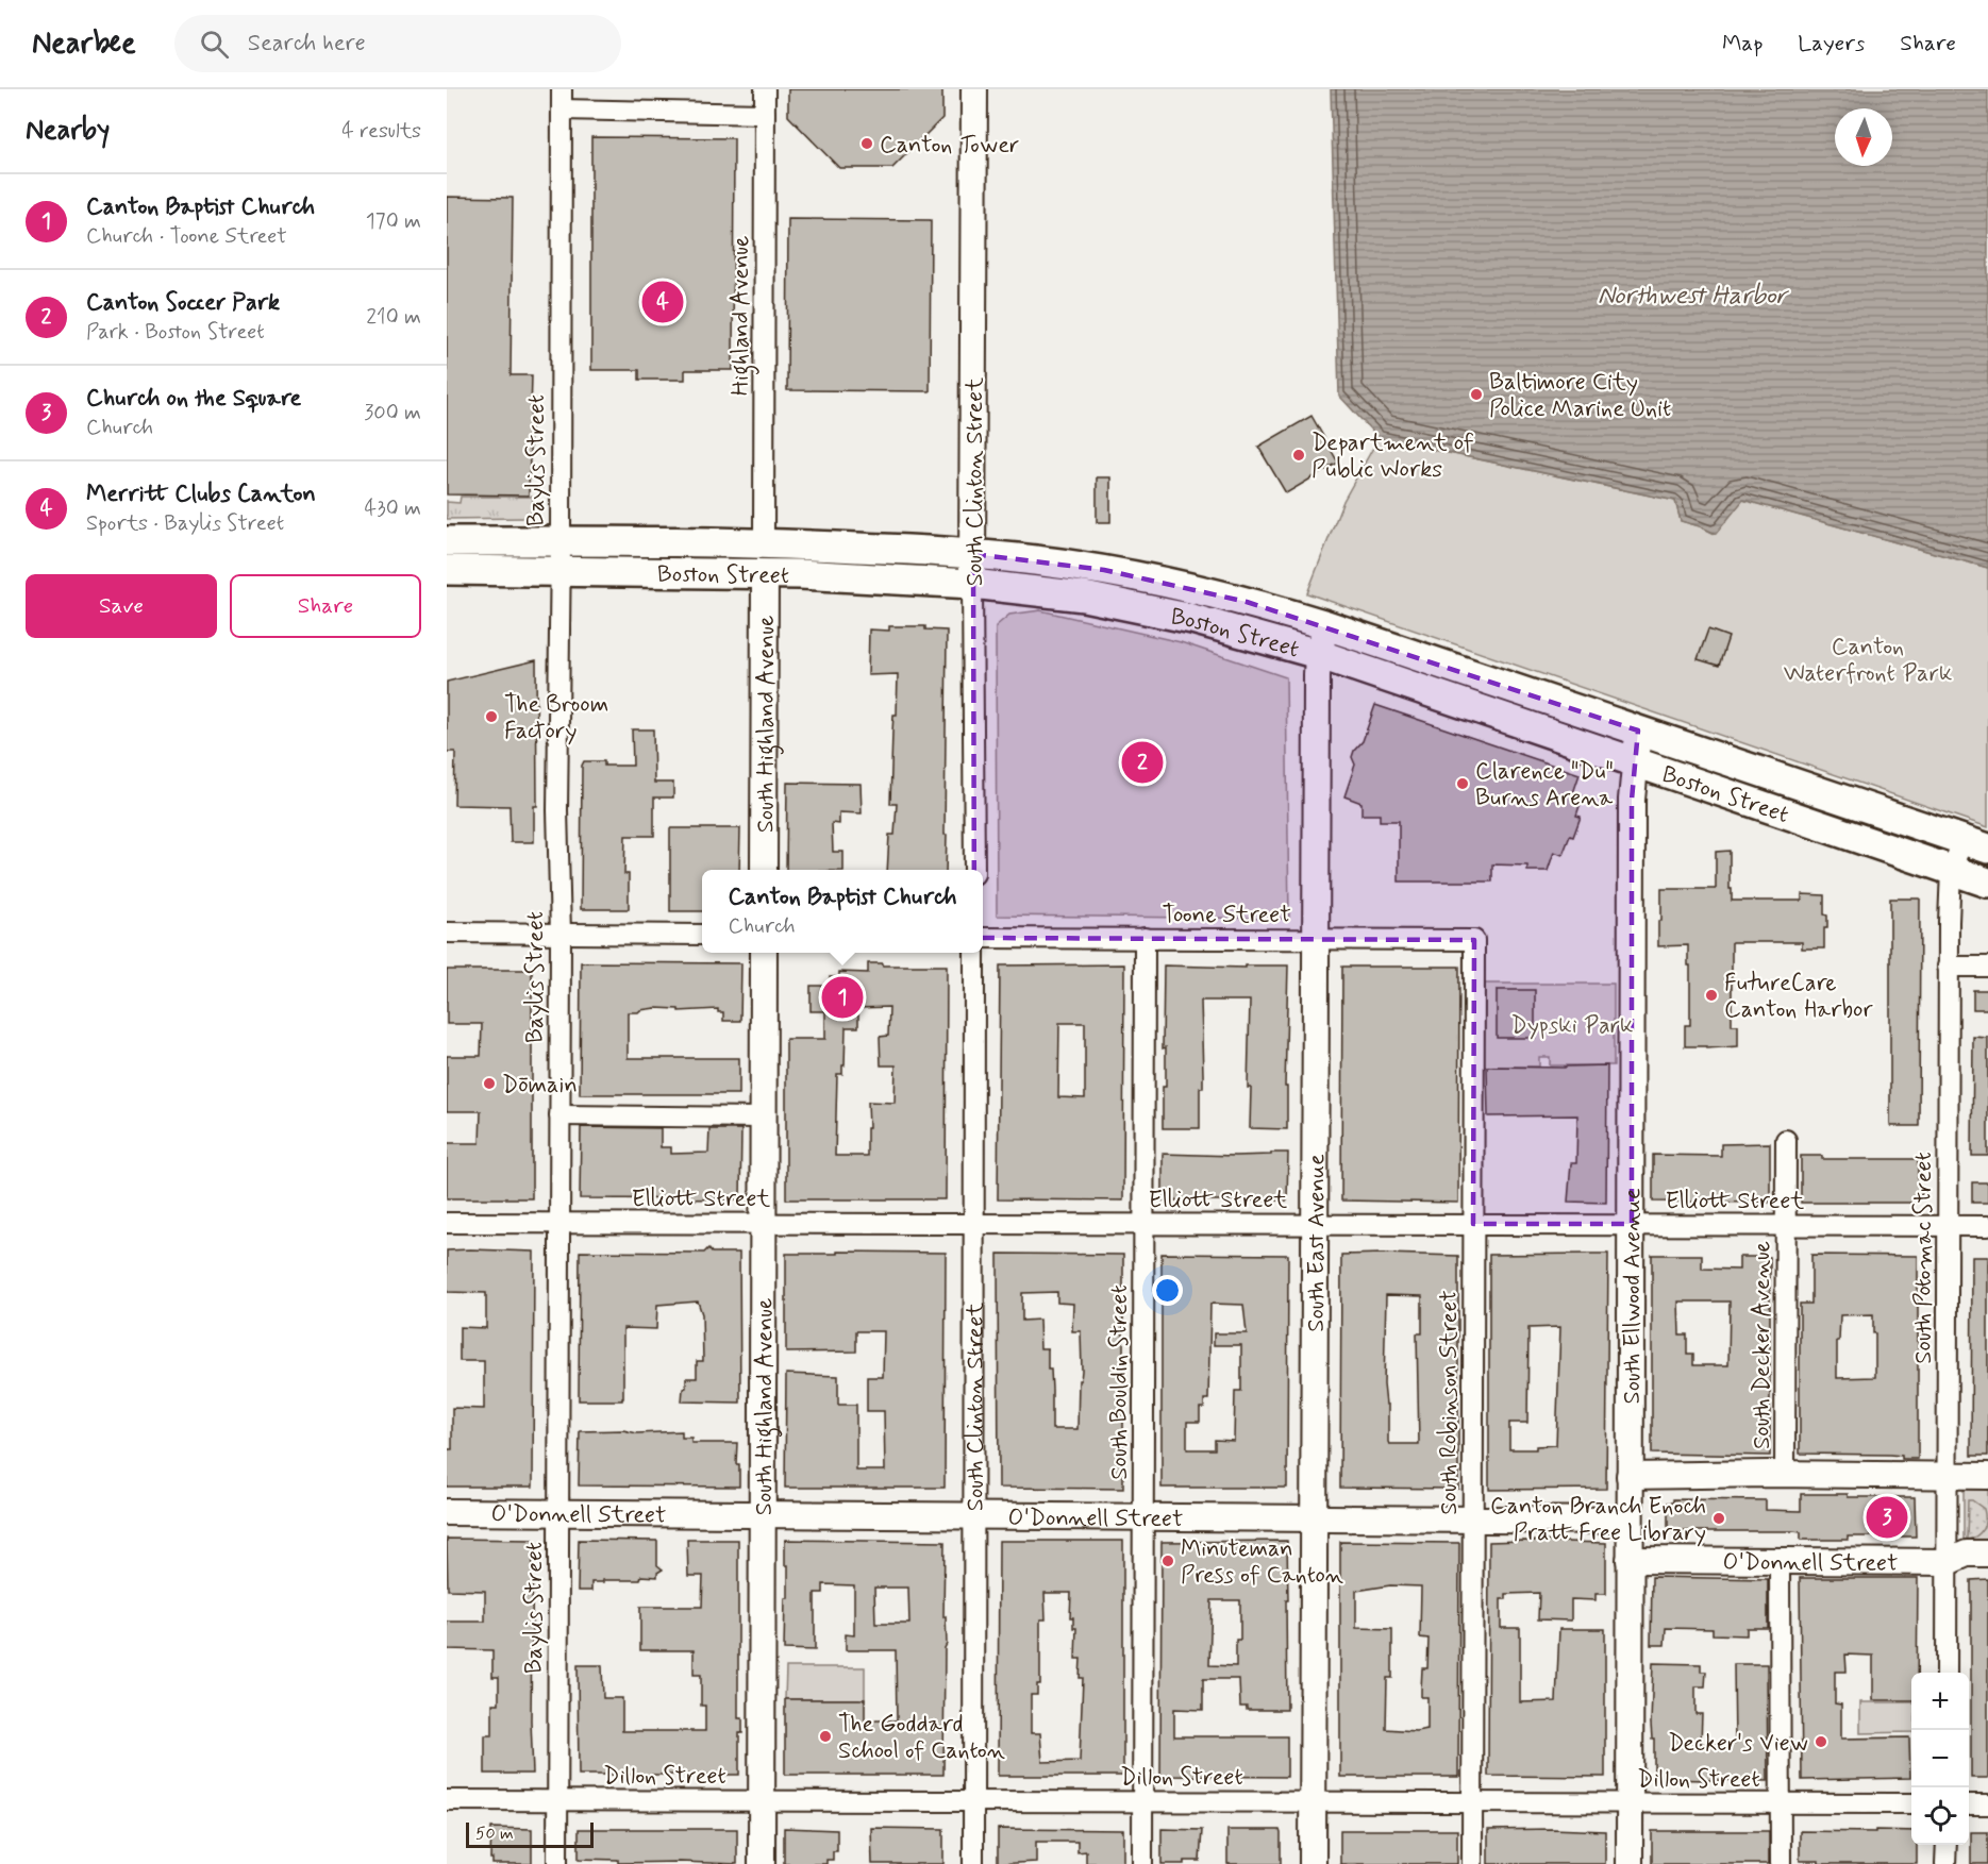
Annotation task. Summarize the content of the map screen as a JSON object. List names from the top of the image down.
{
  "streets": {
    "main road": ["Boston Street"],
    "street": [
      "Highland Avenue",
      "Baylis Street",
      "South Clinton Street",
      "South Highland Avenue",
      "Toone Street",
      "Elliott Street",
      "South East Avenue",
      "South Potomac Street",
      "South Ellwood Avenue",
      "South Decker Avenue",
      "South Bouldin Street",
      "South Robinson Street",
      "O'Donnell Street",
      "Dillon Street"
    ]
  },
  "crossings": [
    ["Highland Avenue", "Boston Street"],
    ["Baylis Street", "Boston Street"],
    ["Baylis Street", "Elliott Street"],
    ["Baylis Street", "O'Donnell Street"],
    ["Baylis Street", "Dillon Street"],
    ["South Clinton Street", "Boston Street"],
    ["South Clinton Street", "Elliott Street"],
    ["South Clinton Street", "O'Donnell Street"],
    ["South Clinton Street", "Dillon Street"],
    ["Boston Street", "South Highland Avenue"],
    ["Boston Street", "South East Avenue"],
    ["Boston Street", "South Potomac Street"],
    ["Boston Street", "South Ellwood Avenue"],
    ["South Highland Avenue", "Elliott Street"],
    ["South Highland Avenue", "O'Donnell Street"],
    ["South Highland Avenue", "Dillon Street"],
    ["Toone Street", "South East Avenue"],
    ["Toone Street", "South Bouldin Street"],
    ["Toone Street", "South Robinson Street"],
    ["Elliott Street", "South East Avenue"],
    ["Elliott Street", "South Potomac Street"],
    ["Elliott Street", "South Ellwood Avenue"],
    ["Elliott Street", "South Decker Avenue"],
    ["Elliott Street", "South Bouldin Street"],
    ["Elliott Street", "South Robinson Street"],
    ["South East Avenue", "O'Donnell Street"],
    ["South East Avenue", "Dillon Street"],
    ["South Potomac Street", "O'Donnell Street"],
    ["South Ellwood Avenue", "O'Donnell Street"],
    ["South Ellwood Avenue", "Dillon Street"],
    ["South Bouldin Street", "O'Donnell Street"],
    ["South Bouldin Street", "Dillon Street"],
    ["South Robinson Street", "O'Donnell Street"],
    ["South Robinson Street", "Dillon Street"]
  ],
  "water": ["Northwest Harbor"],
  "parks": ["Canton Waterfront Park", "Dypski Park"],
  "places": [
    "Canton Tower",
    "Baltimore City Police Marine Unit",
    "Department of Public Works",
    "The Broom Factory",
    "Clarence \"Du\" Burns Arena",
    "FutureCare Canton Harbor",
    "Dōmain",
    "Canton Branch Enoch Pratt Free Library",
    "Minuteman Press of Canton",
    "The Goddard School of Canton",
    "Decker's View"
  ],
  "scale_bar": "50 m",
  "north": "bottom",
  "page": {
    "header": "Nearbee",
    "search": "Search here",
    "nav": ["Map", "Layers", "Share"],
    "heading": ["Nearby", "4 results"],
    "list": [
      {
        "mark": "1",
        "name": "Canton Baptist Church",
        "note": "Church · Toone Street",
        "value": "170 m"
      },
      {
        "mark": "2",
        "name": "Canton Soccer Park",
        "note": "Park · Boston Street",
        "value": "210 m"
      },
      {
        "mark": "3",
        "name": "Church on the Square",
        "note": "Church",
        "value": "300 m"
      },
      {
        "mark": "4",
        "name": "Merritt Clubs Canton",
        "note": "Sports · Baylis Street",
        "value": "430 m"
      }
    ],
    "pins": [
      "4",
      "2",
      "1",
      "3"
    ],
    "buttons": ["Save", "Share"],
    "popup": ["Canton Baptist Church", "Church"],
    "map_buttons": ["+", "−"],
    "scale": "50 m"
  }
}
